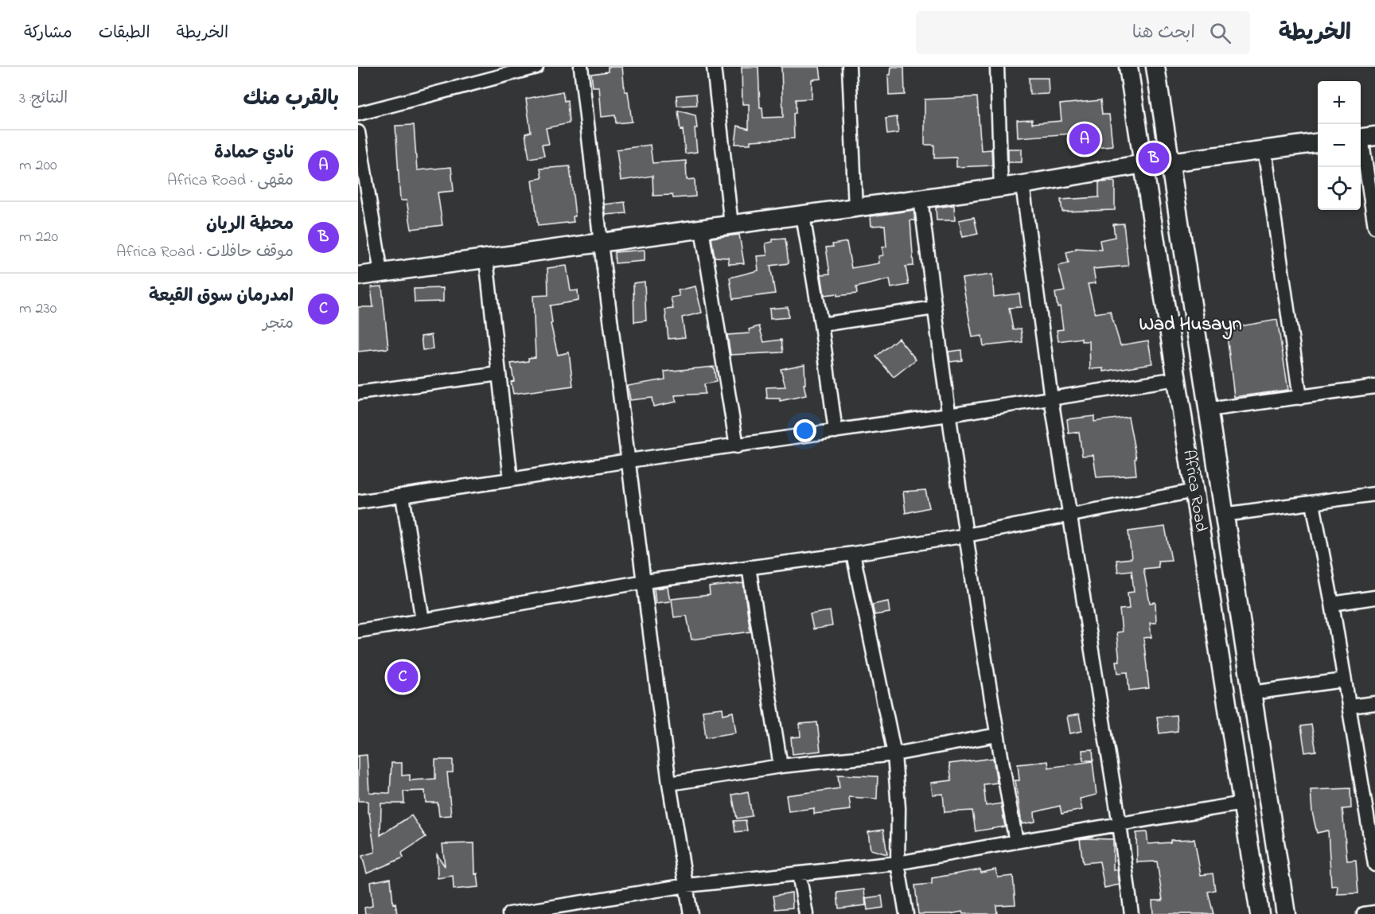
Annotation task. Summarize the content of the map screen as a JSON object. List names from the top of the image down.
{
  "streets": {
    "street": ["Africa Road"]
  },
  "districts": ["Wad Husayn"],
  "page": {
    "header": "الخريطة",
    "search": "ابحث هنا",
    "nav": ["الخريطة", "الطبقات", "مشاركة"],
    "heading": ["بالقرب منك", "النتائج: 3"],
    "map_buttons": ["+", "−"],
    "pins": ["A", "B", "C"],
    "list": [
      {
        "mark": "A",
        "name": "نادي حمادة",
        "note": "مقهى · Africa Road",
        "value": "200 m"
      },
      {
        "mark": "B",
        "name": "محطة الريان",
        "note": "موقف حافلات · Africa Road",
        "value": "220 m"
      },
      {
        "mark": "C",
        "name": "امدرمان سوق القيعة",
        "note": "متجر",
        "value": "230 m"
      }
    ]
  }
}
